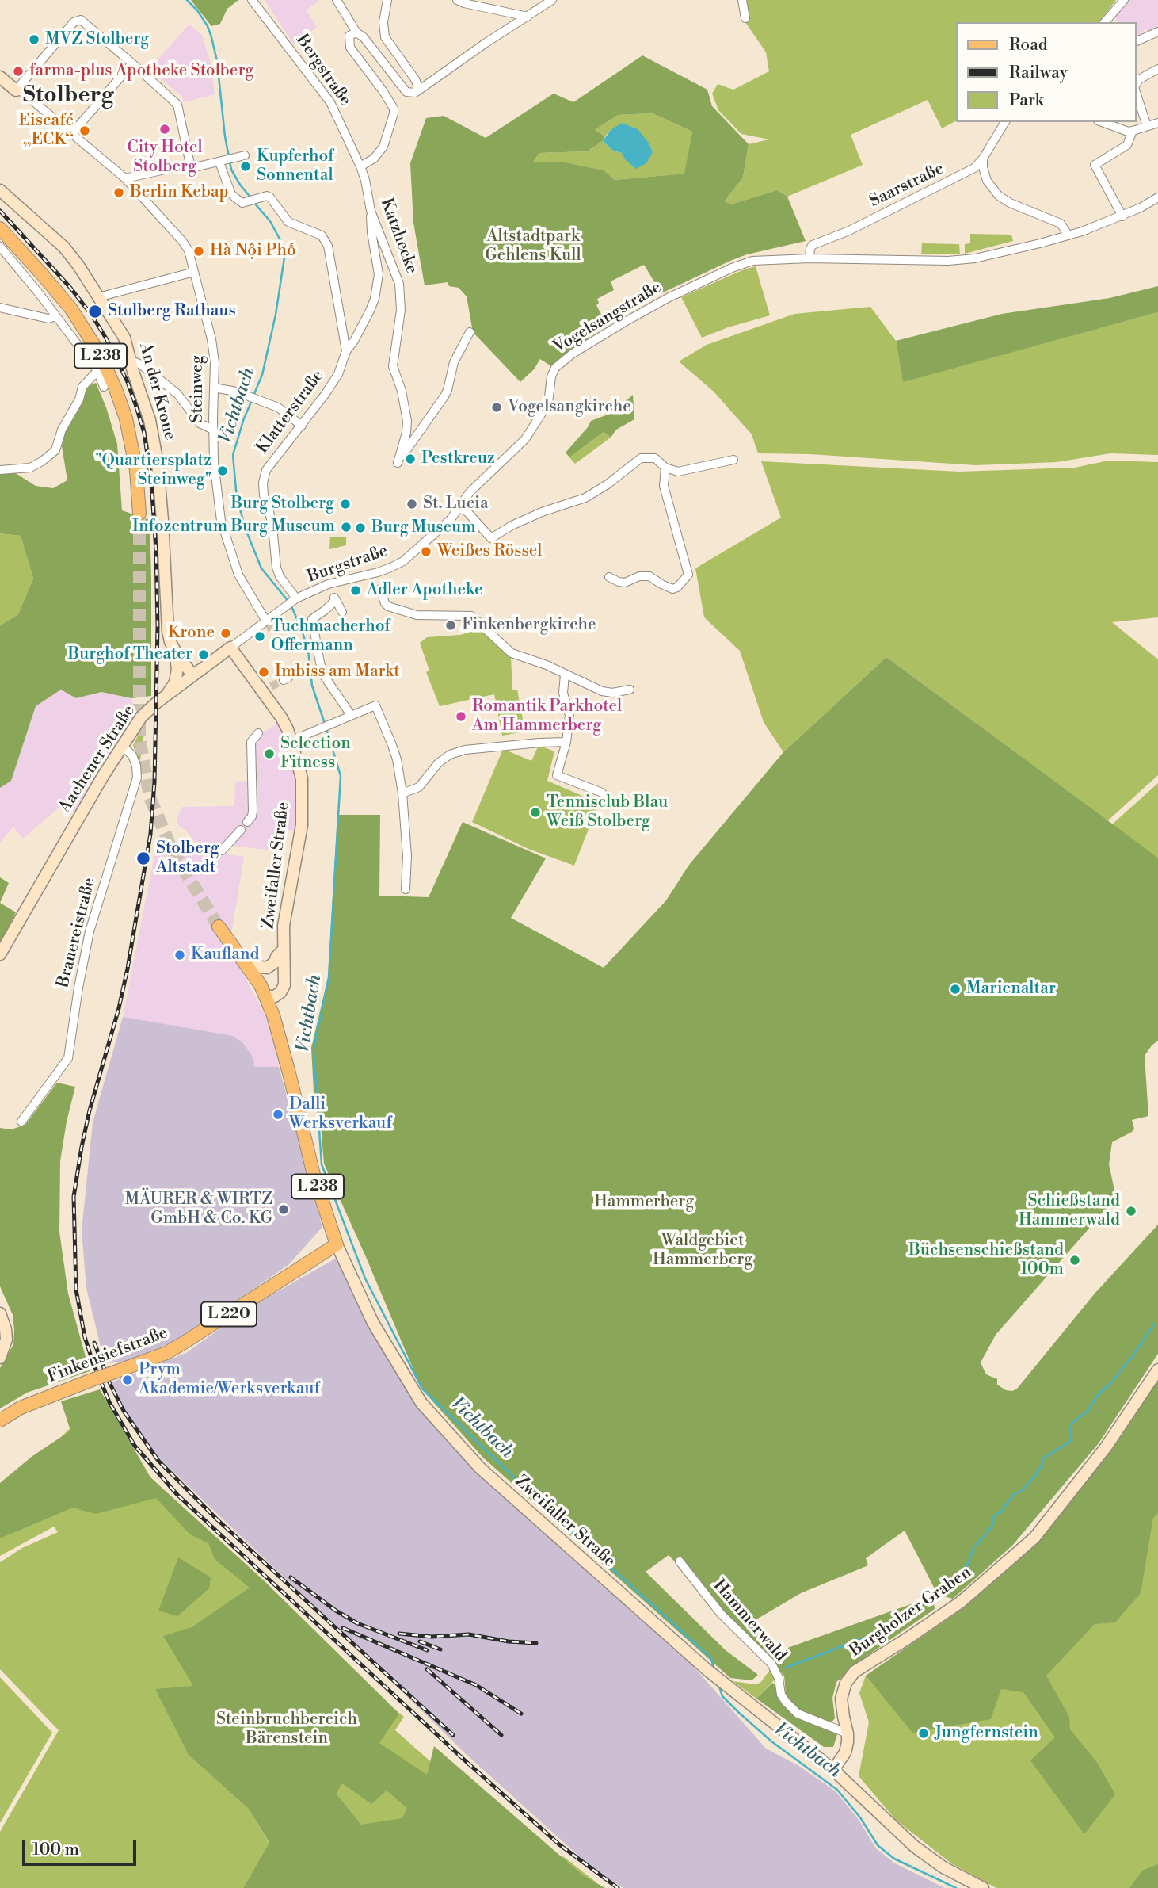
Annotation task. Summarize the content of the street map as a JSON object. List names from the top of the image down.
{
  "streets": {
    "main road": [
      "L 238",
      "Zweifaller Straße",
      "L 220",
      "Finkensiefstraße"
    ],
    "street": [
      "Bergstraße",
      "Saarstraße",
      "Katzhecke",
      "Vogelsangstraße",
      "Steinweg",
      "An der Krone",
      "Klatterstraße",
      "Burgstraße",
      "Aachener Straße",
      "Brauereistraße",
      "Burgholzer Graben",
      "Hammerwald"
    ]
  },
  "crossings": [
    ["Bergstraße", "Katzhecke"],
    ["Saarstraße", "Vogelsangstraße"],
    ["Katzhecke", "Klatterstraße"],
    ["Vogelsangstraße", "Burgstraße"],
    ["L 238", "Zweifaller Straße"],
    ["Steinweg", "Burgstraße"],
    ["Steinweg", "Aachener Straße"],
    ["An der Krone", "Aachener Straße"],
    ["Klatterstraße", "Burgstraße"],
    ["Burgstraße", "Aachener Straße"],
    ["Aachener Straße", "Zweifaller Straße"],
    ["Aachener Straße", "Brauereistraße"],
    ["Zweifaller Straße", "Finkensiefstraße"],
    ["Zweifaller Straße", "Burgholzer Graben"],
    ["Burgholzer Graben", "Hammerwald"]
  ],
  "districts": ["Stolberg"],
  "water": ["Vichtbach"],
  "parks": [
    "Altstadtpark Gehlens Kull",
    "Hammerberg",
    "Waldgebiet Hammerberg",
    "Steinbruchbereich Bärenstein"
  ],
  "places": [
    "MVZ Stolberg",
    "farma-plus Apotheke Stolberg",
    "City Hotel Stolberg",
    "Eiscafé „ECK“",
    "Kupferhof Sonnental",
    "Berlin Kebap",
    "Hà Nội Phố",
    "Stolberg Rathaus",
    "Vogelsangkirche",
    "Pestkreuz",
    "\"Quartiersplatz Steinweg\"",
    "Burg Stolberg",
    "St. Lucia",
    "Infozentrum Burg Museum",
    "Burg Museum",
    "Weißes Rössel",
    "Adler Apotheke",
    "Finkenbergkirche",
    "Krone",
    "Tuchmacherhof Offermann",
    "Burghof Theater",
    "Imbiss am Markt",
    "Romantik Parkhotel Am Hammerberg",
    "Selection Fitness",
    "Tennisclub Blau Weiß Stolberg",
    "Stolberg Altstadt",
    "Kaufland",
    "Marienaltar",
    "Dalli Werksverkauf",
    "MÄURER & WIRTZ GmbH & Co. KG",
    "Schießstand Hammerwald",
    "Büchsenschießstand 100m",
    "Prym Akademie/Werksverkauf",
    "Jungfernstein"
  ],
  "legend": ["Road", "Railway", "Park"],
  "scale_bar": "100 m"
}
